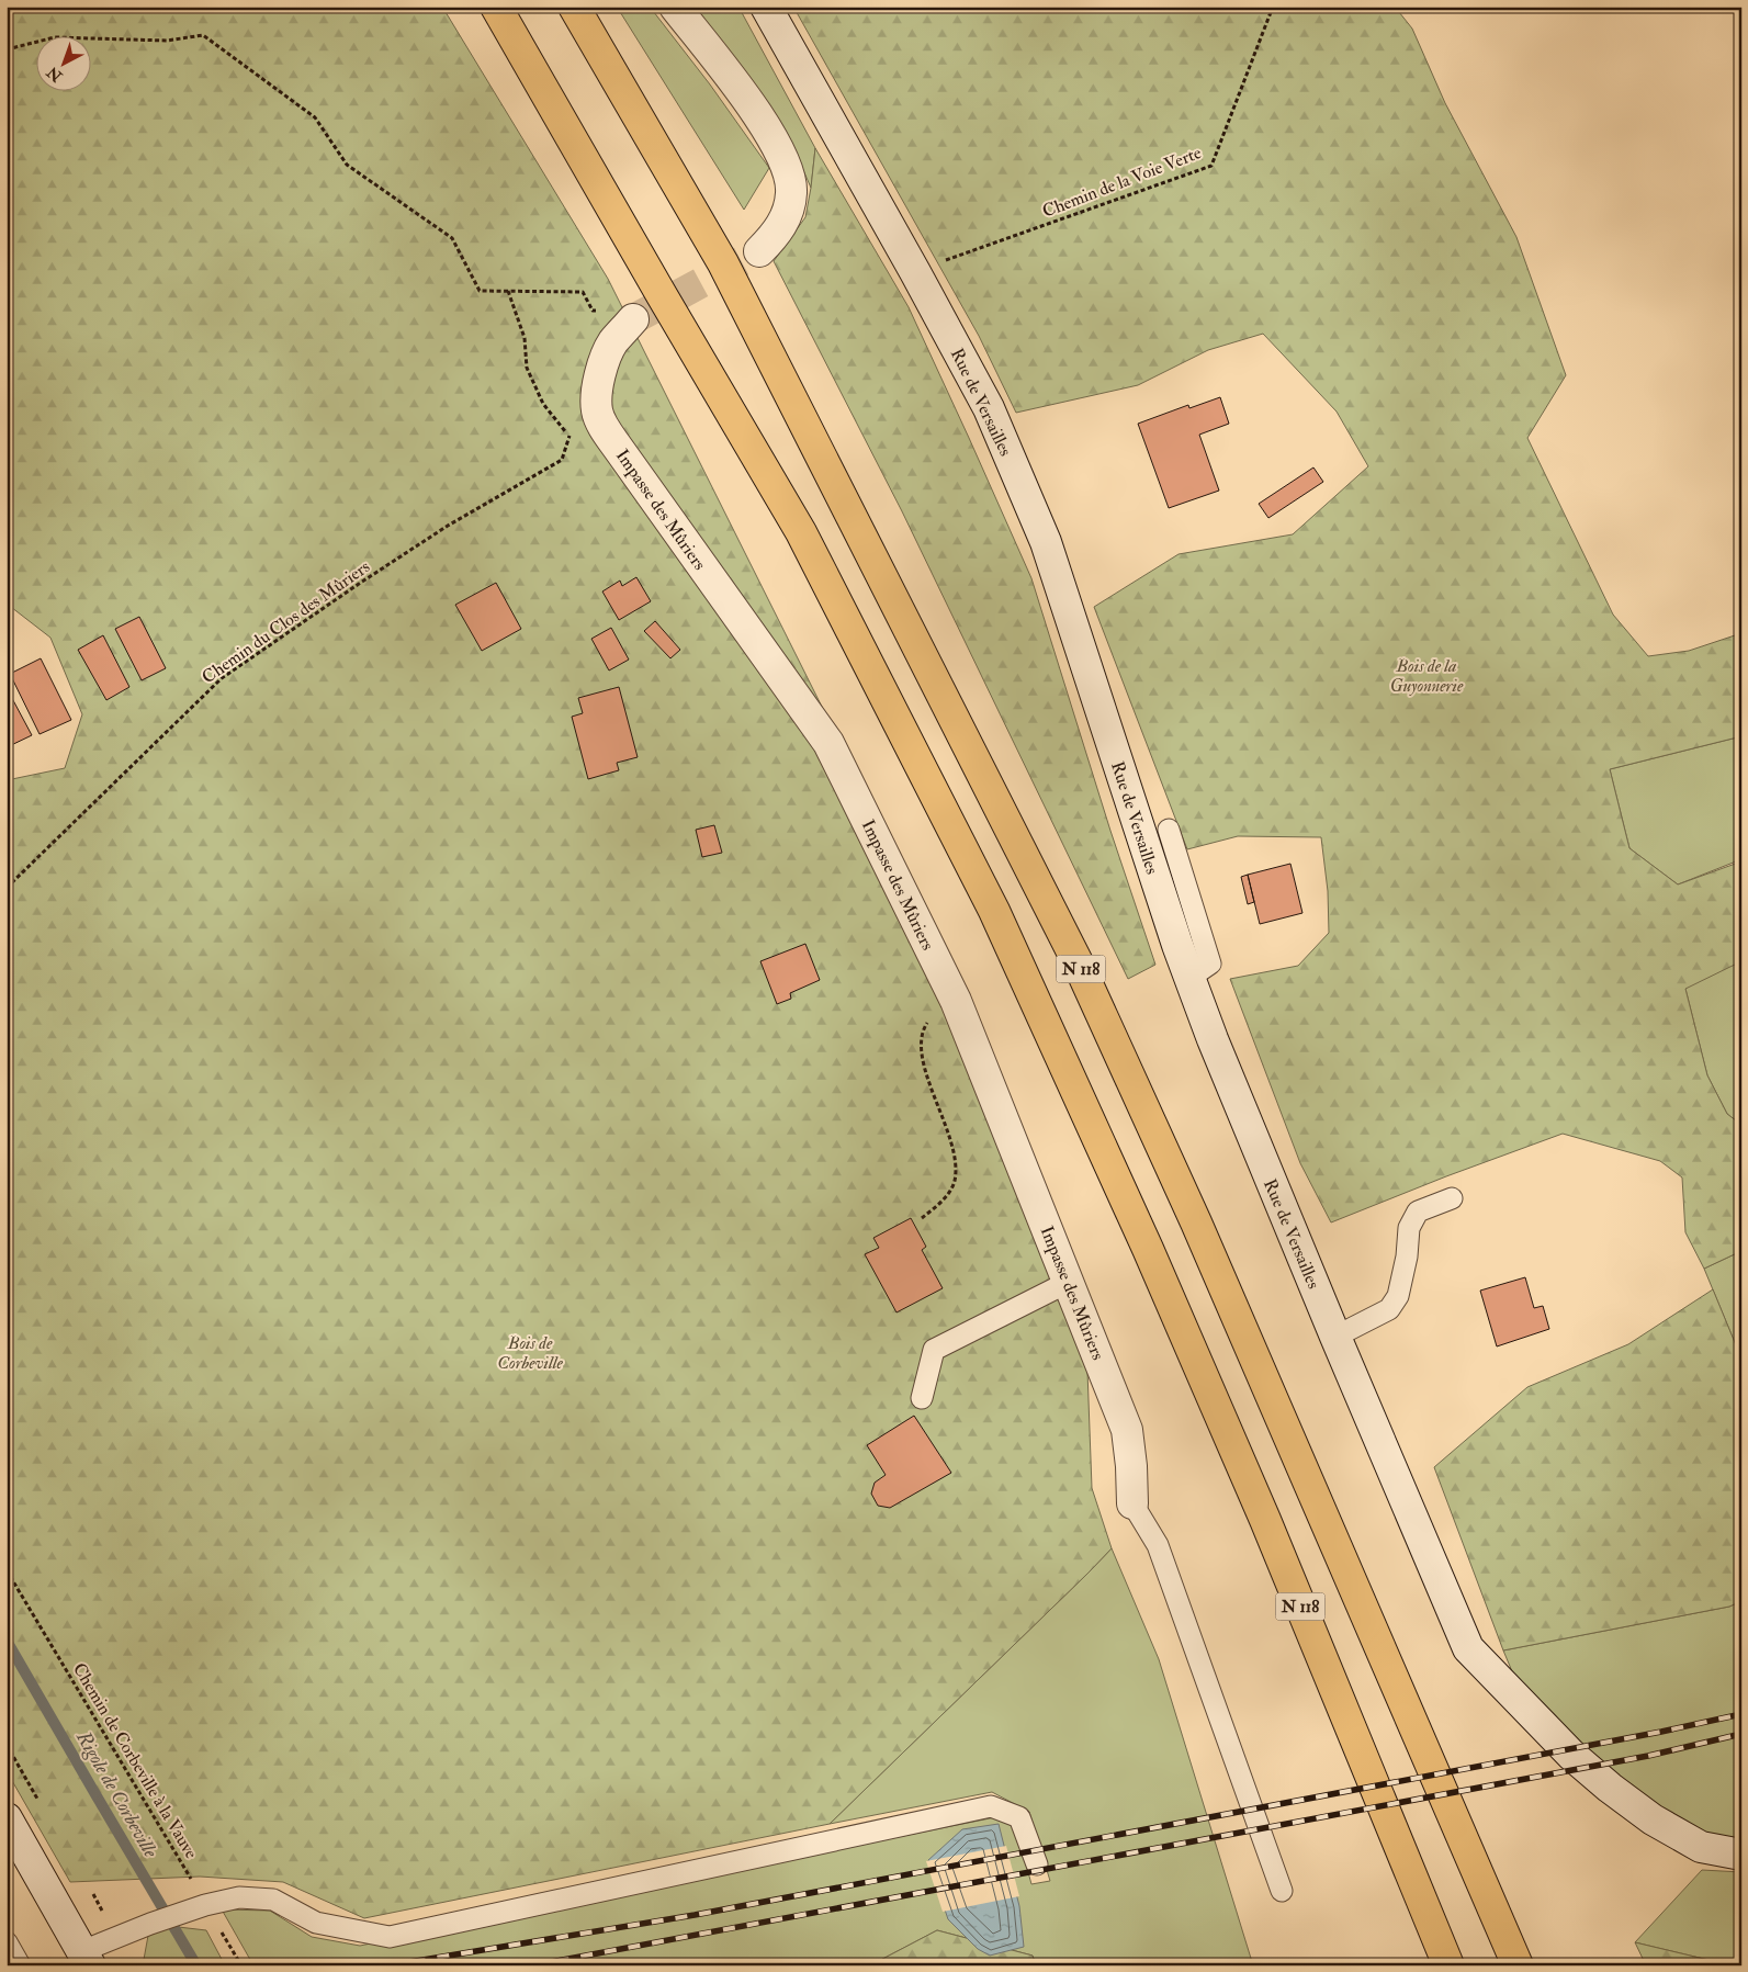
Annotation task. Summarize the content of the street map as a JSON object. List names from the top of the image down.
{
  "streets": {
    "highway": ["N 118"],
    "main road": ["Rue de Versailles", "Impasse des Mûriers"],
    "path": ["Chemin de la Voie Verte", "Chemin du Clos des Mûriers", "Chemin de Corbeville à la Vauve"]
  },
  "crossings": [
    ["Chemin de la Voie Verte", "Rue de Versailles"]
  ],
  "water": ["Rigole de Corbeville"],
  "parks": ["Bois de la Guyonnerie", "Bois de Corbeville"],
  "north": "bottom left"
}
